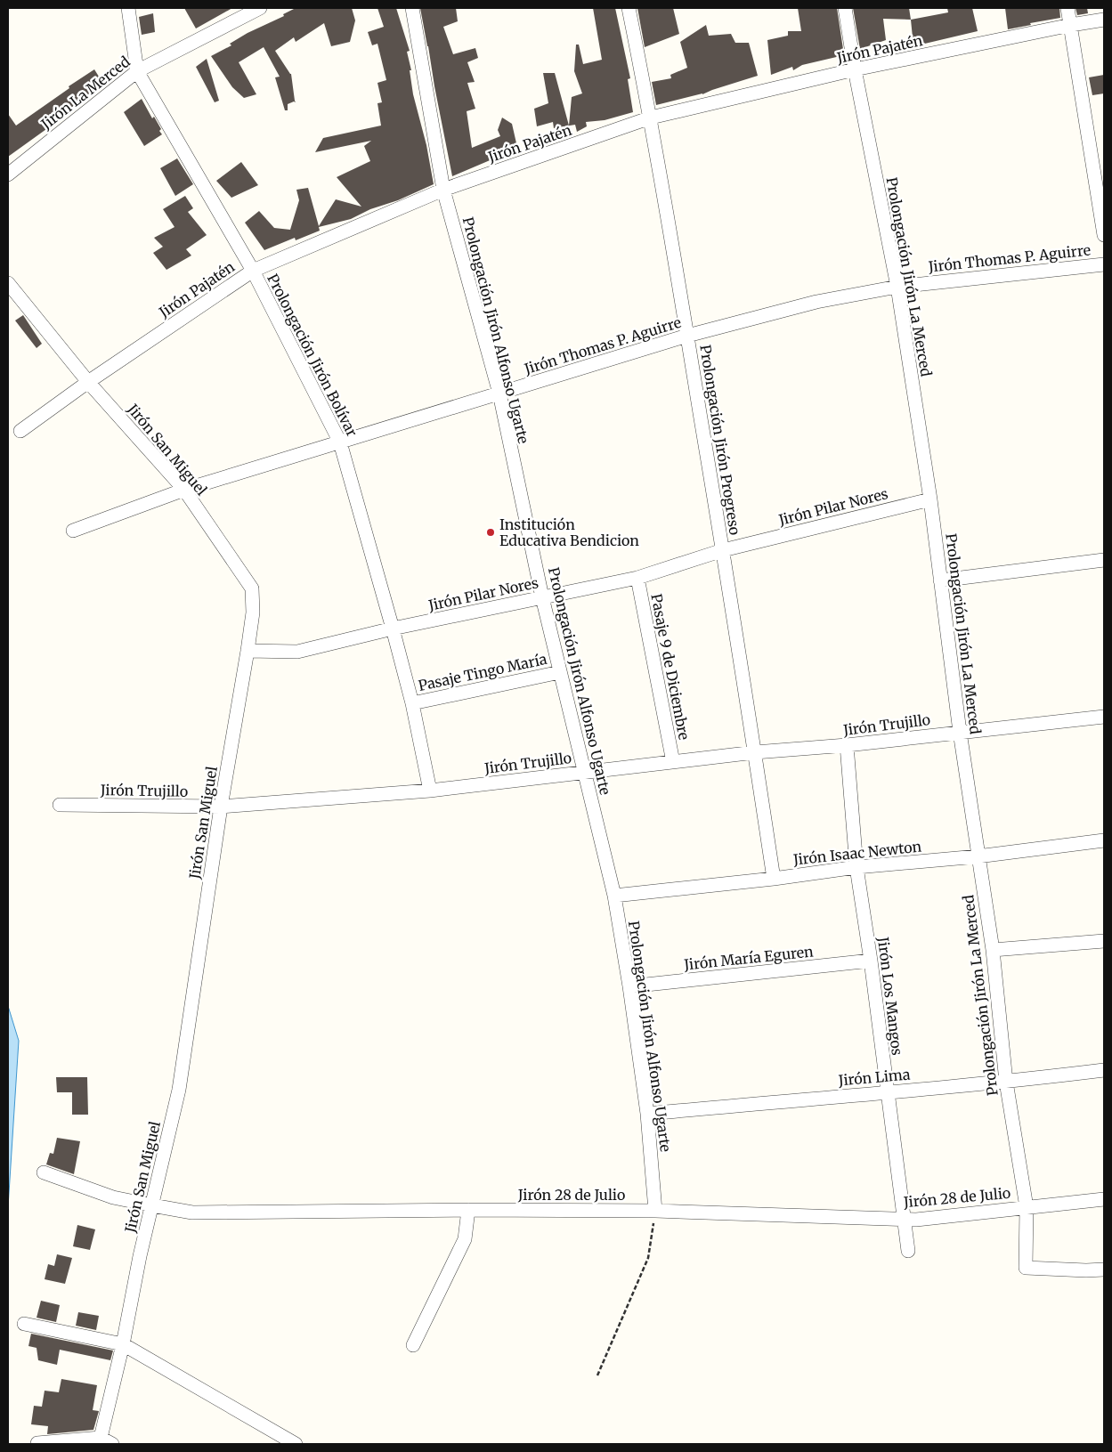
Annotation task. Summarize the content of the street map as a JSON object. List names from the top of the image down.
{
  "streets": {
    "street": [
      "Jirón Pajatén",
      "Jirón La Merced",
      "Jirón Thomas P. Aguirre",
      "Prolongación Jirón La Merced",
      "Prolongación Jirón Alfonso Ugarte",
      "Prolongación Jirón Bolívar",
      "Prolongación Jirón Progreso",
      "Jirón San Miguel",
      "Jirón Pilar Nores",
      "Pasaje 9 de Diciembre",
      "Pasaje Tingo María",
      "Jirón Trujillo",
      "Jirón Isaac Newton",
      "Jirón María Eguren",
      "Jirón Los Mangos",
      "Jirón Lima",
      "Jirón 28 de Julio"
    ]
  },
  "crossings": [
    ["Jirón Pajatén", "Prolongación Jirón La Merced"],
    ["Jirón Pajatén", "Prolongación Jirón Alfonso Ugarte"],
    ["Jirón Pajatén", "Prolongación Jirón Bolívar"],
    ["Jirón Pajatén", "Prolongación Jirón Progreso"],
    ["Jirón Pajatén", "Jirón San Miguel"],
    ["Jirón La Merced", "Prolongación Jirón Bolívar"],
    ["Jirón Thomas P. Aguirre", "Prolongación Jirón La Merced"],
    ["Jirón Thomas P. Aguirre", "Prolongación Jirón Alfonso Ugarte"],
    ["Jirón Thomas P. Aguirre", "Prolongación Jirón Bolívar"],
    ["Jirón Thomas P. Aguirre", "Prolongación Jirón Progreso"],
    ["Jirón Thomas P. Aguirre", "Jirón San Miguel"],
    ["Prolongación Jirón La Merced", "Jirón Pilar Nores"],
    ["Prolongación Jirón La Merced", "Jirón Trujillo"],
    ["Prolongación Jirón La Merced", "Jirón Isaac Newton"],
    ["Prolongación Jirón La Merced", "Jirón Lima"],
    ["Prolongación Jirón La Merced", "Jirón 28 de Julio"],
    ["Prolongación Jirón Alfonso Ugarte", "Jirón Pilar Nores"],
    ["Prolongación Jirón Alfonso Ugarte", "Pasaje Tingo María"],
    ["Prolongación Jirón Alfonso Ugarte", "Jirón Trujillo"],
    ["Prolongación Jirón Alfonso Ugarte", "Jirón Isaac Newton"],
    ["Prolongación Jirón Alfonso Ugarte", "Jirón María Eguren"],
    ["Prolongación Jirón Alfonso Ugarte", "Jirón Lima"],
    ["Prolongación Jirón Alfonso Ugarte", "Jirón 28 de Julio"],
    ["Prolongación Jirón Bolívar", "Jirón Pilar Nores"],
    ["Prolongación Jirón Bolívar", "Pasaje Tingo María"],
    ["Prolongación Jirón Bolívar", "Jirón Trujillo"],
    ["Prolongación Jirón Progreso", "Jirón Pilar Nores"],
    ["Prolongación Jirón Progreso", "Jirón Trujillo"],
    ["Prolongación Jirón Progreso", "Jirón Isaac Newton"],
    ["Jirón San Miguel", "Jirón Pilar Nores"],
    ["Jirón San Miguel", "Jirón Trujillo"],
    ["Jirón San Miguel", "Jirón 28 de Julio"],
    ["Jirón Pilar Nores", "Pasaje 9 de Diciembre"],
    ["Pasaje 9 de Diciembre", "Jirón Trujillo"],
    ["Jirón Trujillo", "Jirón Los Mangos"],
    ["Jirón Isaac Newton", "Jirón Los Mangos"],
    ["Jirón María Eguren", "Jirón Los Mangos"],
    ["Jirón Los Mangos", "Jirón Lima"],
    ["Jirón Los Mangos", "Jirón 28 de Julio"]
  ],
  "places": ["Institución Educativa Bendicion"]
}
